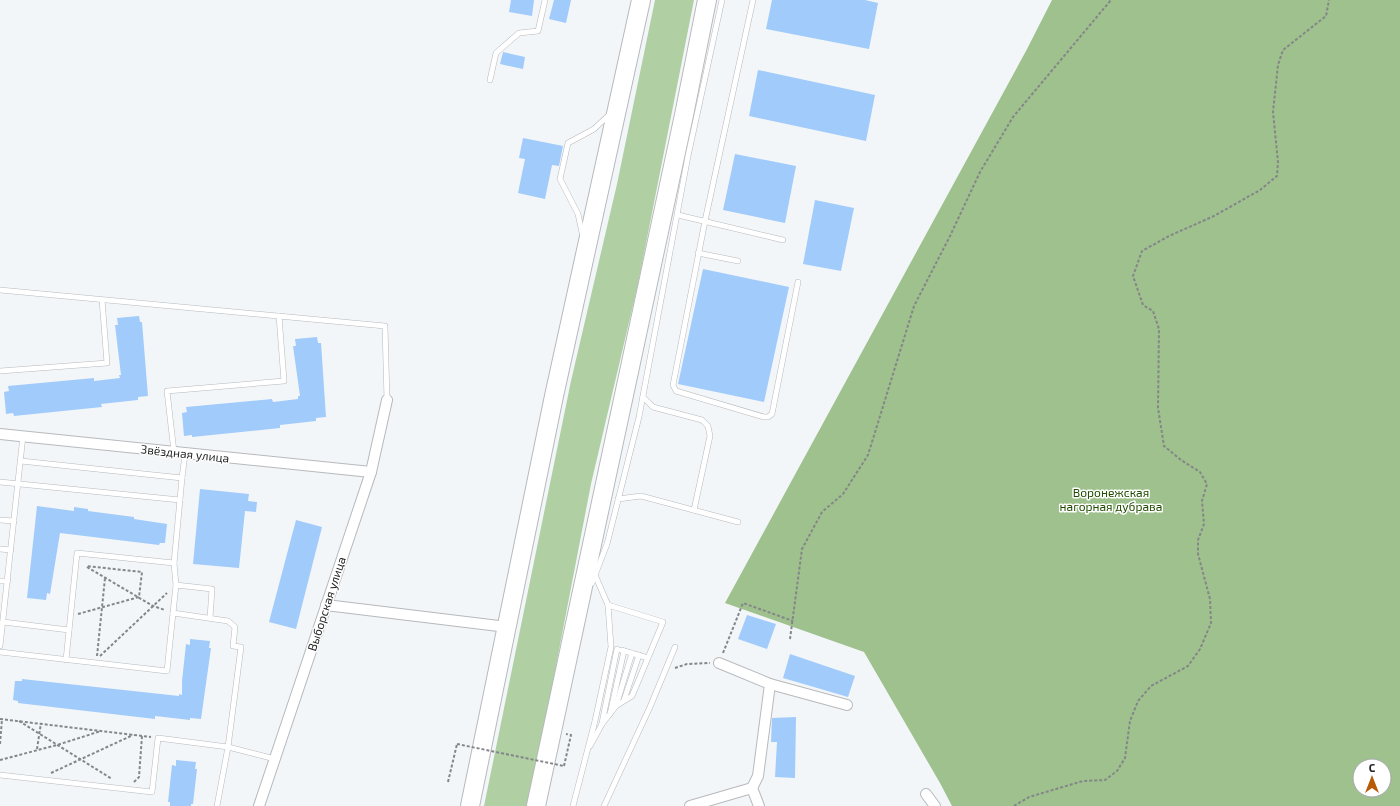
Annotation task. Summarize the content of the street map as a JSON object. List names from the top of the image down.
{
  "streets": {
    "street": ["Звёздная улица", "Выборская улица"]
  },
  "crossings": [
    ["Звёздная улица", "Выборская улица"]
  ],
  "parks": ["Воронежская нагорная дубрава"],
  "north": "top"
}
